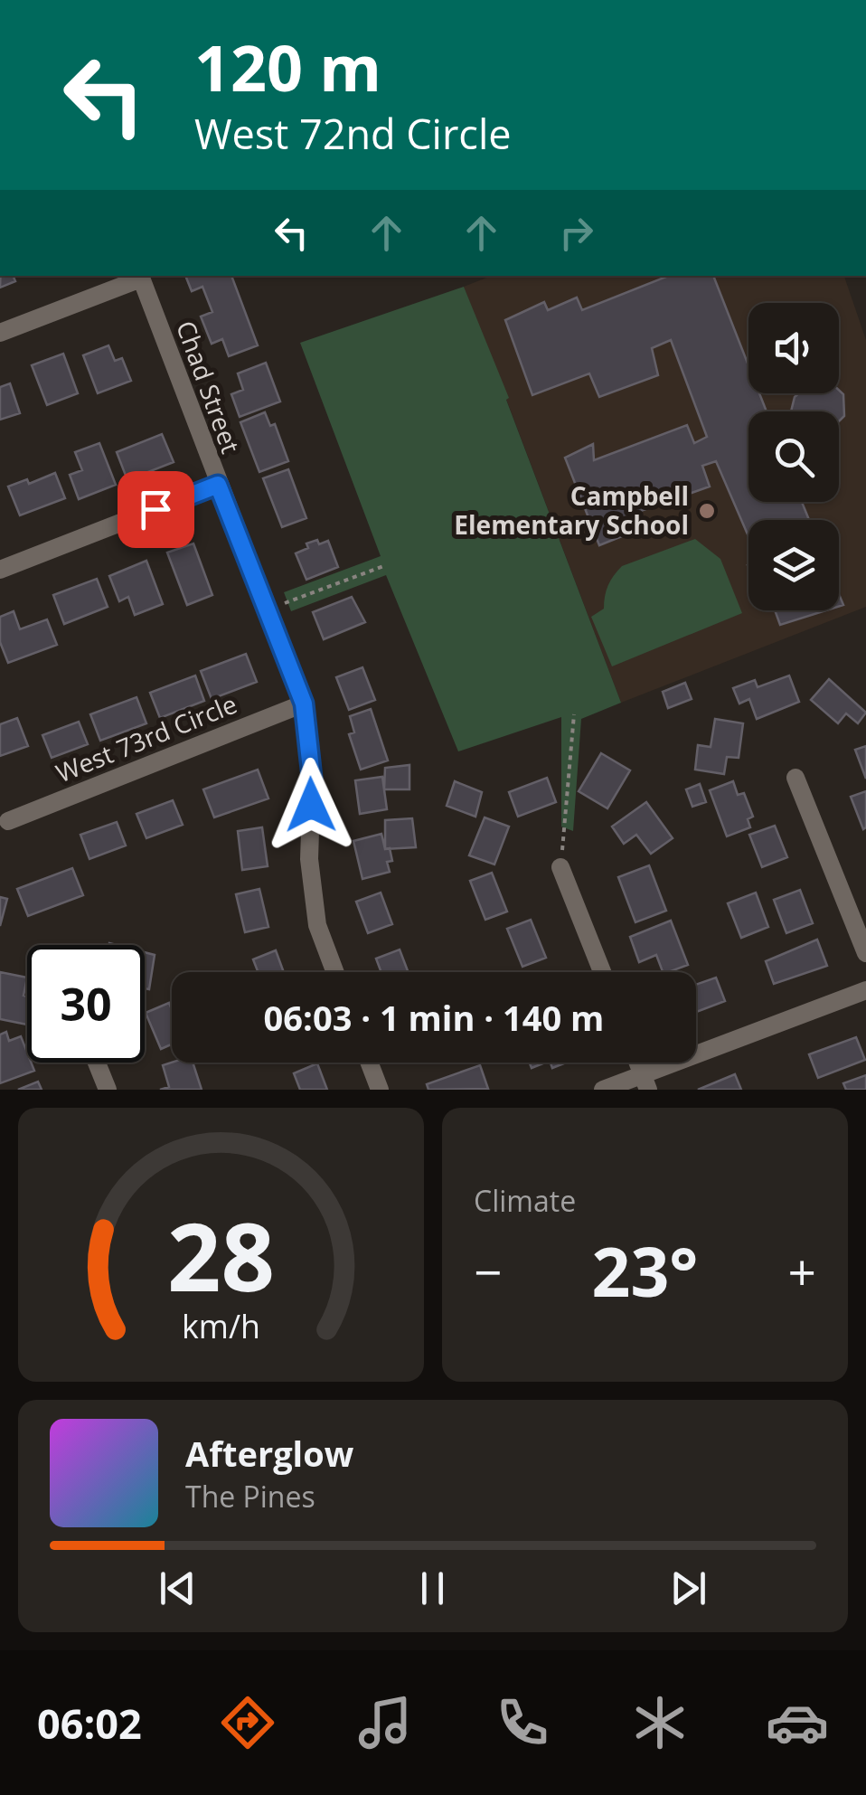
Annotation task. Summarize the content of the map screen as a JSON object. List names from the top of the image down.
{
  "streets": {
    "street": ["Chad Street", "West 73rd Circle"]
  },
  "crossings": [
    ["Chad Street", "West 73rd Circle"]
  ],
  "places": ["Campbell Elementary School"],
  "page": {
    "turn": ["120 m", "West 72nd Circle"],
    "limit": "30",
    "trip": "06:03 · 1 min · 140 m",
    "tile": "Climate",
    "heat": ["−", "23°", "+"],
    "song": ["Afterglow", "The Pines"],
    "tabs": "06:02",
    "gauge": ["28", "km/h"]
  }
}
